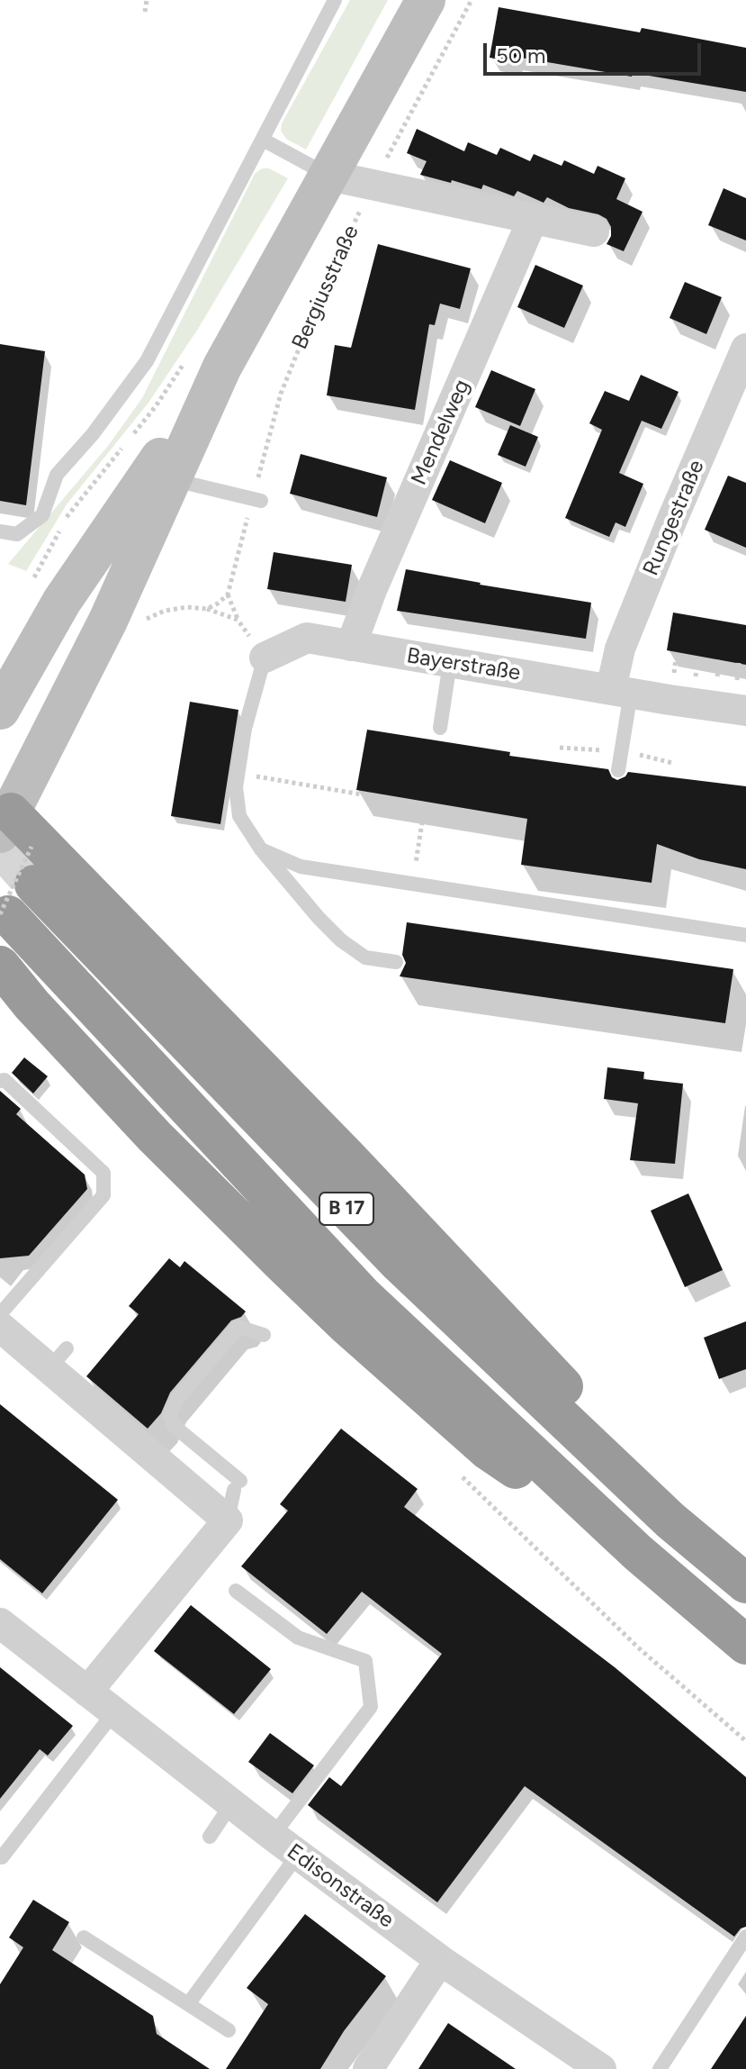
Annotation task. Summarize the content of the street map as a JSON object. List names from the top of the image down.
{
  "streets": {
    "highway": ["B 17"],
    "street": [
      "Mendelweg",
      "Rungestraße",
      "Bayerstraße",
      "Edisonstraße"
    ],
    "path": ["Bergiusstraße"]
  },
  "crossings": [
    ["Mendelweg", "Bayerstraße"],
    ["Rungestraße", "Bayerstraße"]
  ],
  "scale_bar": "50 m"
}
